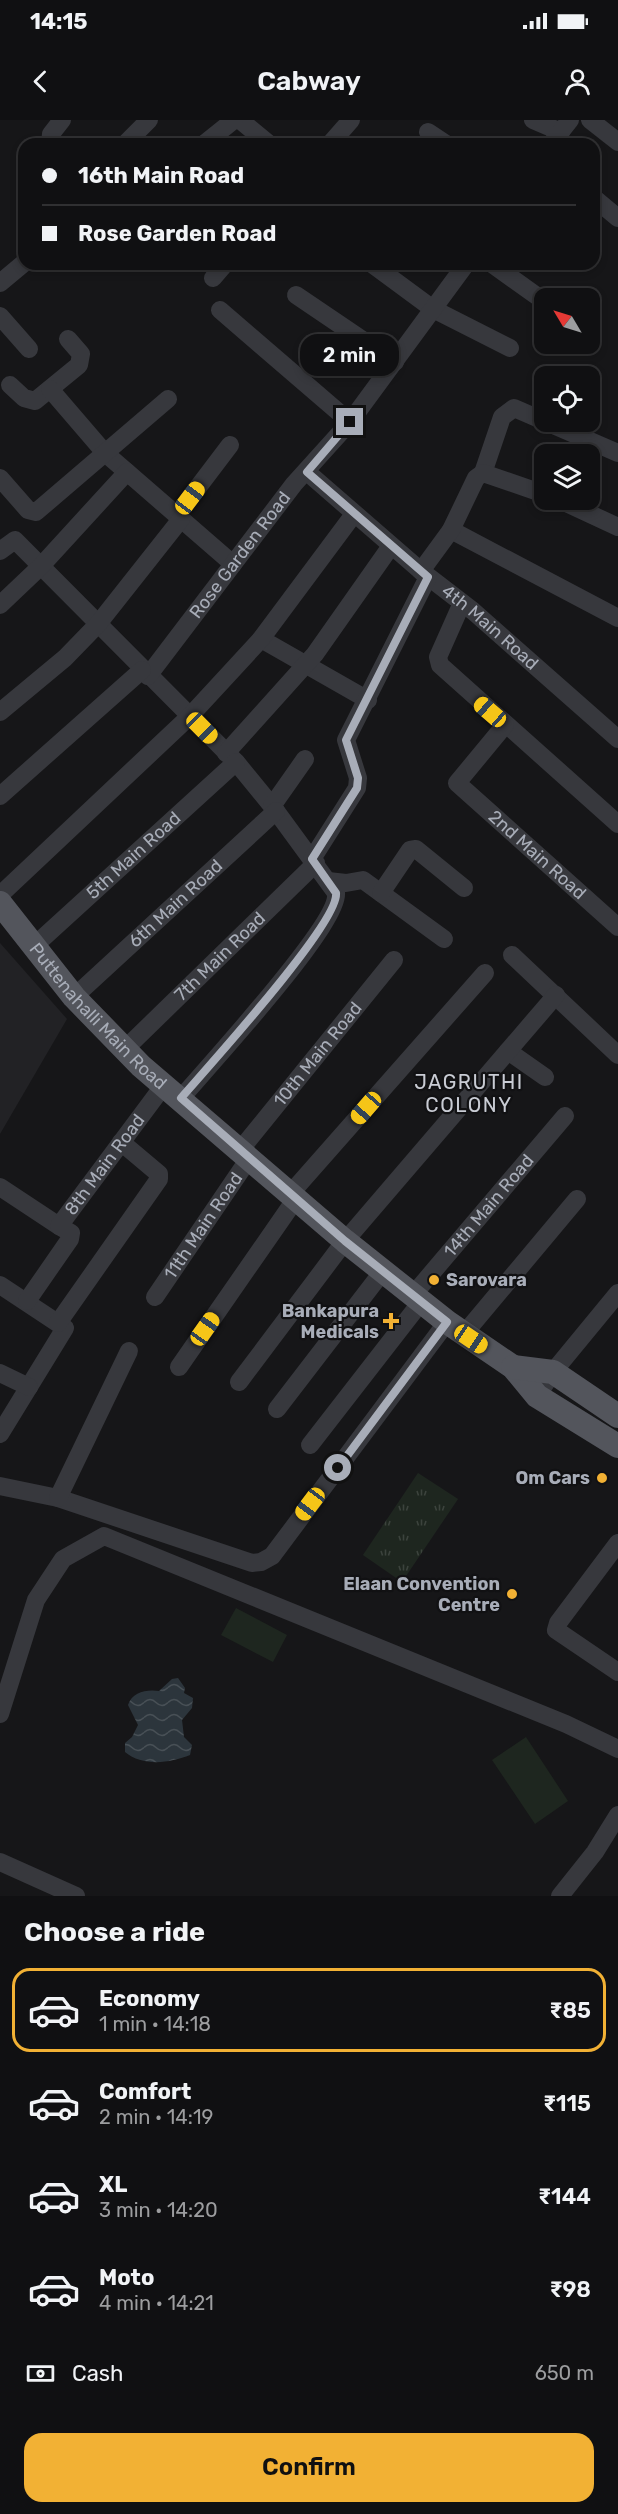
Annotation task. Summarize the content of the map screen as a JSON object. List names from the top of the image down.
{
  "streets": {
    "main road": ["Puttenahalli Main Road"],
    "street": [
      "Rose Garden Road",
      "4th Main Road",
      "5th Main Road",
      "2nd Main Road",
      "6th Main Road",
      "7th Main Road",
      "10th Main Road",
      "8th Main Road",
      "14th Main Road",
      "11th Main Road"
    ]
  },
  "crossings": [
    ["Rose Garden Road", "4th Main Road"],
    ["4th Main Road", "5th Main Road"],
    ["4th Main Road", "7th Main Road"],
    ["5th Main Road", "Puttenahalli Main Road"],
    ["6th Main Road", "Puttenahalli Main Road"],
    ["7th Main Road", "Puttenahalli Main Road"],
    ["Puttenahalli Main Road", "10th Main Road"],
    ["Puttenahalli Main Road", "8th Main Road"],
    ["Puttenahalli Main Road", "14th Main Road"],
    ["Puttenahalli Main Road", "11th Main Road"],
    ["10th Main Road", "11th Main Road"]
  ],
  "districts": ["JAGRUTHI COLONY"],
  "places": {
    "other": ["Sarovara", "Om Cars", "Elaan Convention Centre"],
    "health": ["Bankapura Medicals"]
  },
  "north": "top left",
  "page": {
    "status": "14:15",
    "header": "Cabway",
    "banner": ["16th Main Road", "Rose Garden Road"],
    "bubble": "2 min",
    "heading": "Choose a ride",
    "list": [
      {
        "name": "Economy",
        "note": "1 min · 14:18",
        "value": "₹85"
      },
      {
        "name": "Comfort",
        "note": "2 min · 14:19",
        "value": "₹115"
      },
      {
        "name": "XL",
        "note": "3 min · 14:20",
        "value": "₹144"
      },
      {
        "name": "Moto",
        "note": "4 min · 14:21",
        "value": "₹98"
      }
    ],
    "pay": ["Cash", "650 m"],
    "buttons": "Confirm"
  }
}
